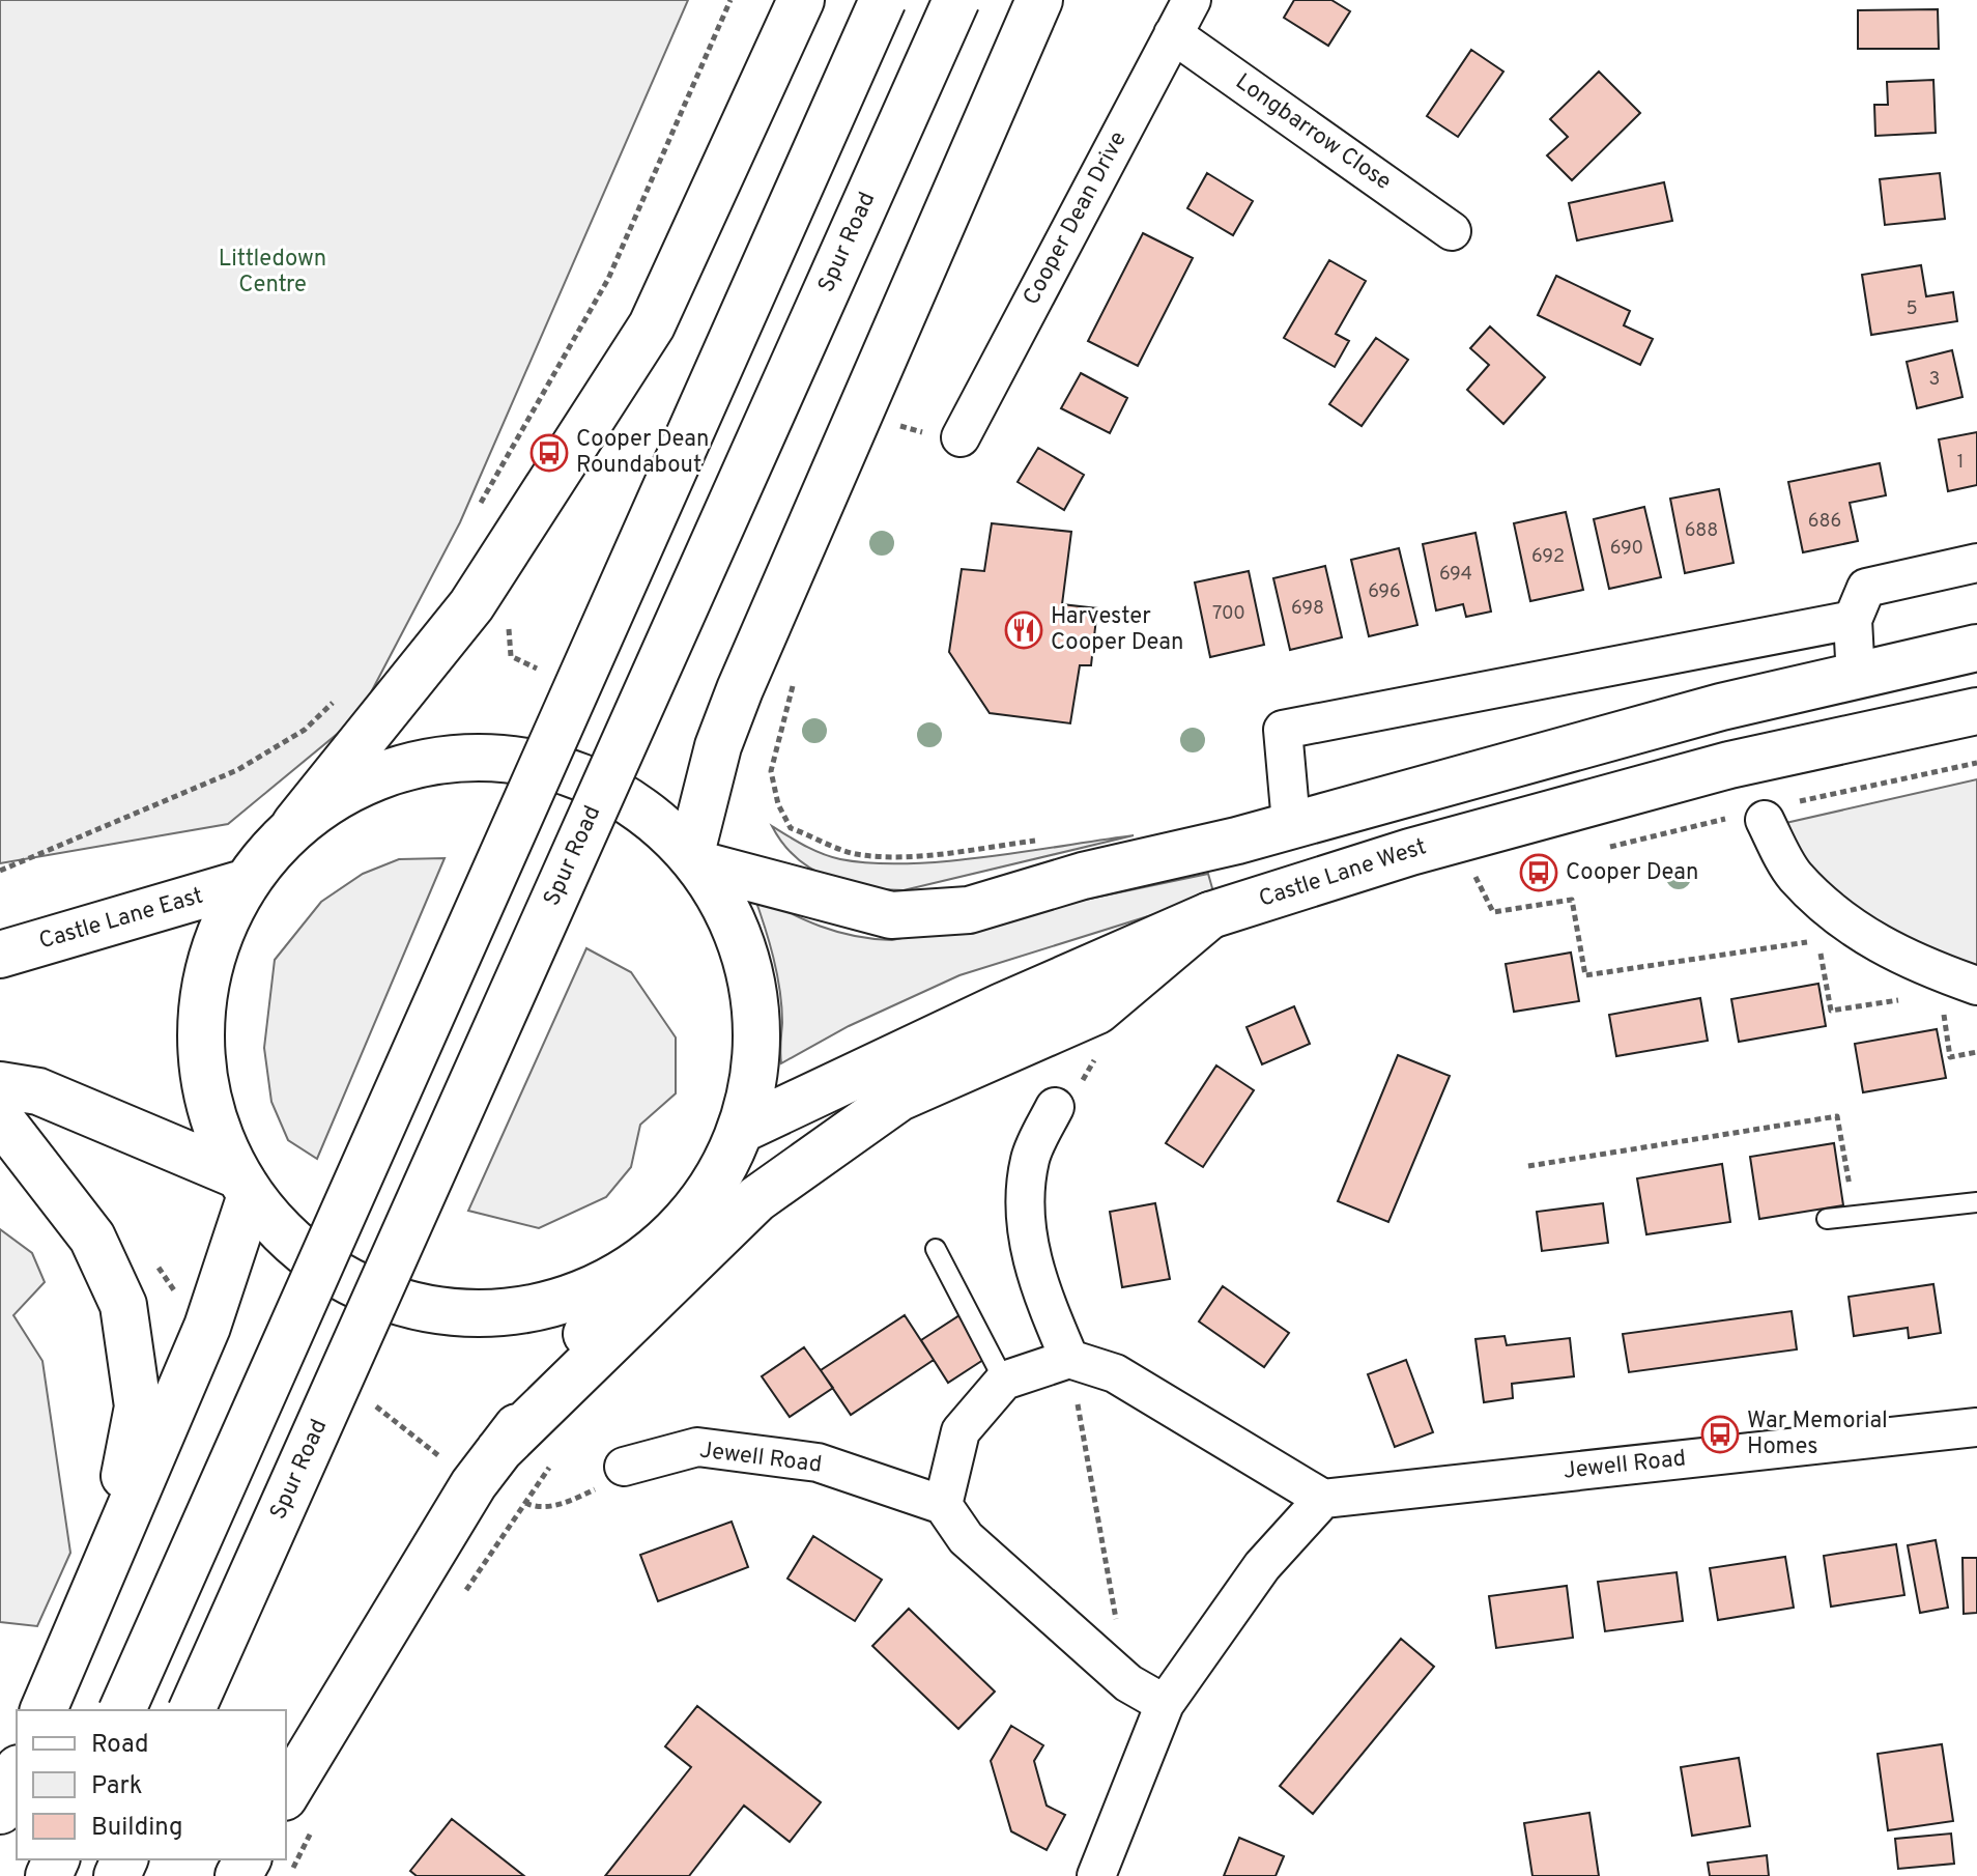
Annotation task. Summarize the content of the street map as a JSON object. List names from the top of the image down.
{
  "streets": {
    "main road": ["Spur Road", "Castle Lane West", "Castle Lane East"],
    "street": ["Longbarrow Close", "Cooper Dean Drive", "Jewell Road"]
  },
  "crossings": [
    ["Longbarrow Close", "Cooper Dean Drive"]
  ],
  "parks": ["Littledown Centre"],
  "places": {
    "bus stop": ["Cooper Dean Roundabout", "Cooper Dean", "War Memorial Homes"],
    "restaurant": ["Harvester Cooper Dean"]
  },
  "house_numbers": [
    "5",
    "3",
    "1",
    "686",
    "688",
    "690",
    "692",
    "694",
    "696",
    "698",
    "700"
  ],
  "legend": ["Road", "Park", "Building"]
}
